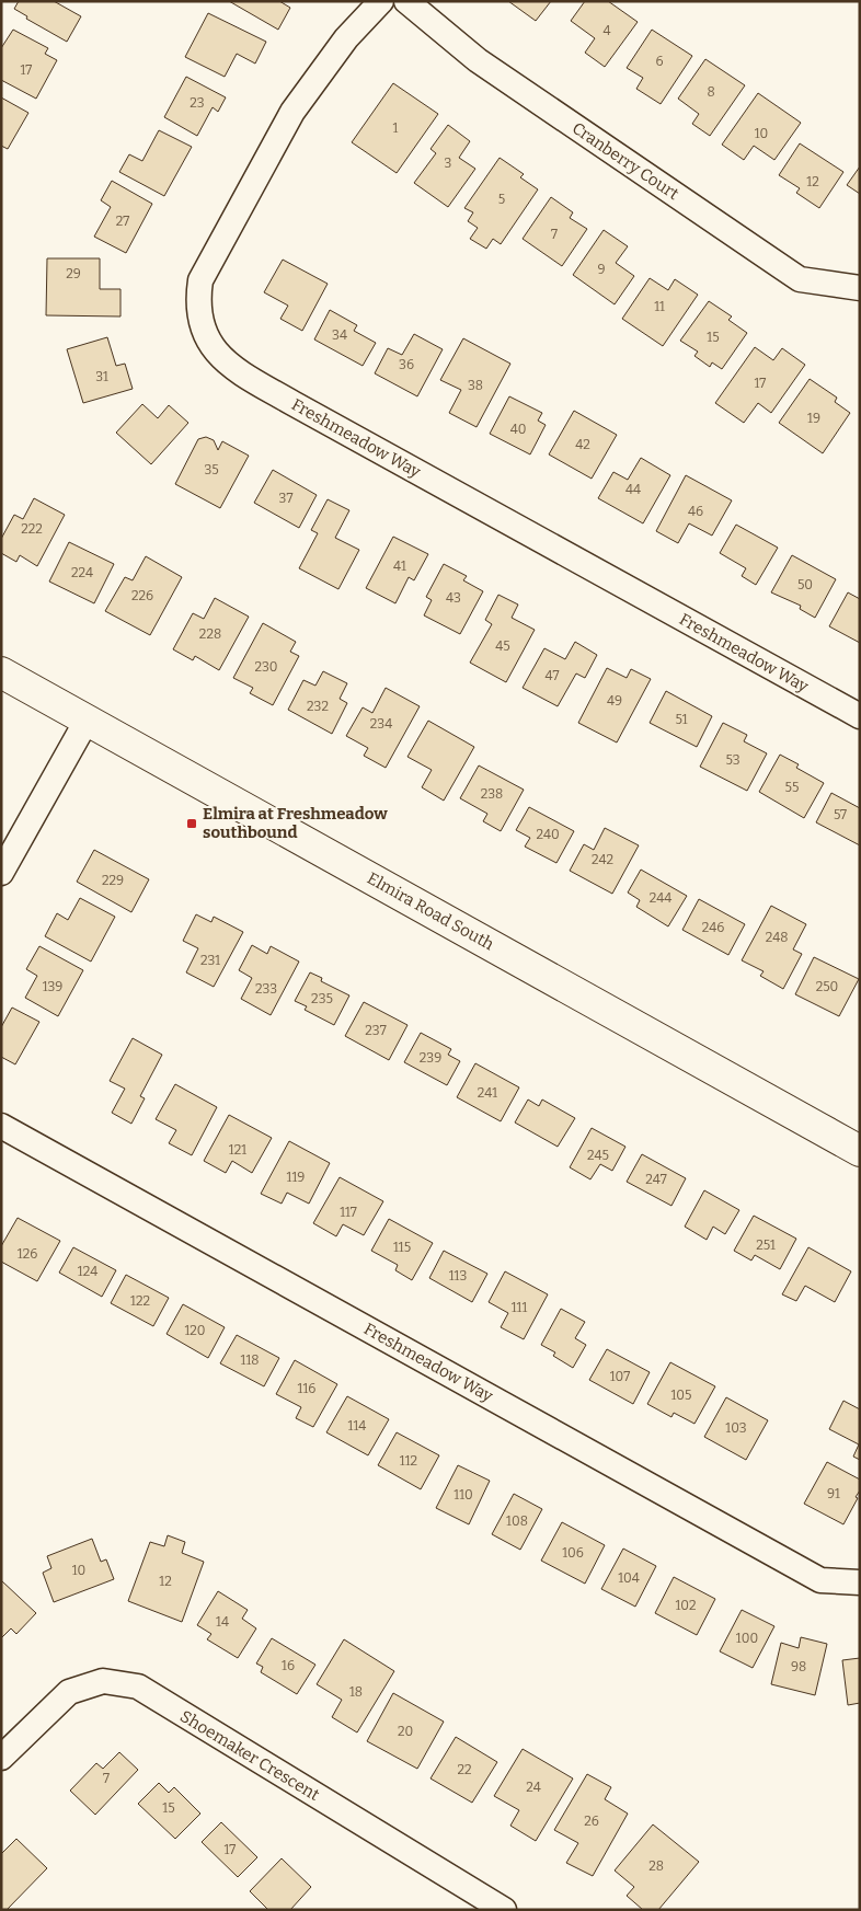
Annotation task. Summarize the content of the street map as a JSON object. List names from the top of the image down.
{
  "streets": {
    "street": [
      "Cranberry Court",
      "Freshmeadow Way",
      "Elmira Road South",
      "Shoemaker Crescent"
    ]
  },
  "places": {
    "transit": ["Elmira at Freshmeadow southbound"]
  },
  "house_numbers": [
    "4",
    "6",
    "17",
    "8",
    "23",
    "1",
    "10",
    "3",
    "12",
    "5",
    "27",
    "7",
    "9",
    "29",
    "11",
    "34",
    "15",
    "36",
    "31",
    "17",
    "38",
    "19",
    "40",
    "42",
    "35",
    "44",
    "37",
    "46",
    "222",
    "41",
    "224",
    "50",
    "226",
    "43",
    "228",
    "45",
    "230",
    "47",
    "49",
    "232",
    "51",
    "234",
    "53",
    "55",
    "238",
    "57",
    "240",
    "242",
    "229",
    "244",
    "246",
    "248",
    "231",
    "139",
    "250",
    "233",
    "235",
    "237",
    "239",
    "241",
    "121",
    "245",
    "119",
    "247",
    "117",
    "251",
    "115",
    "126",
    "124",
    "113",
    "122",
    "111",
    "120",
    "118",
    "107",
    "116",
    "105",
    "114",
    "103",
    "112",
    "91",
    "110",
    "108",
    "106",
    "10",
    "104",
    "12",
    "102",
    "14",
    "100",
    "16",
    "98",
    "18",
    "20",
    "22",
    "7",
    "24",
    "15",
    "26",
    "17",
    "28"
  ]
}
